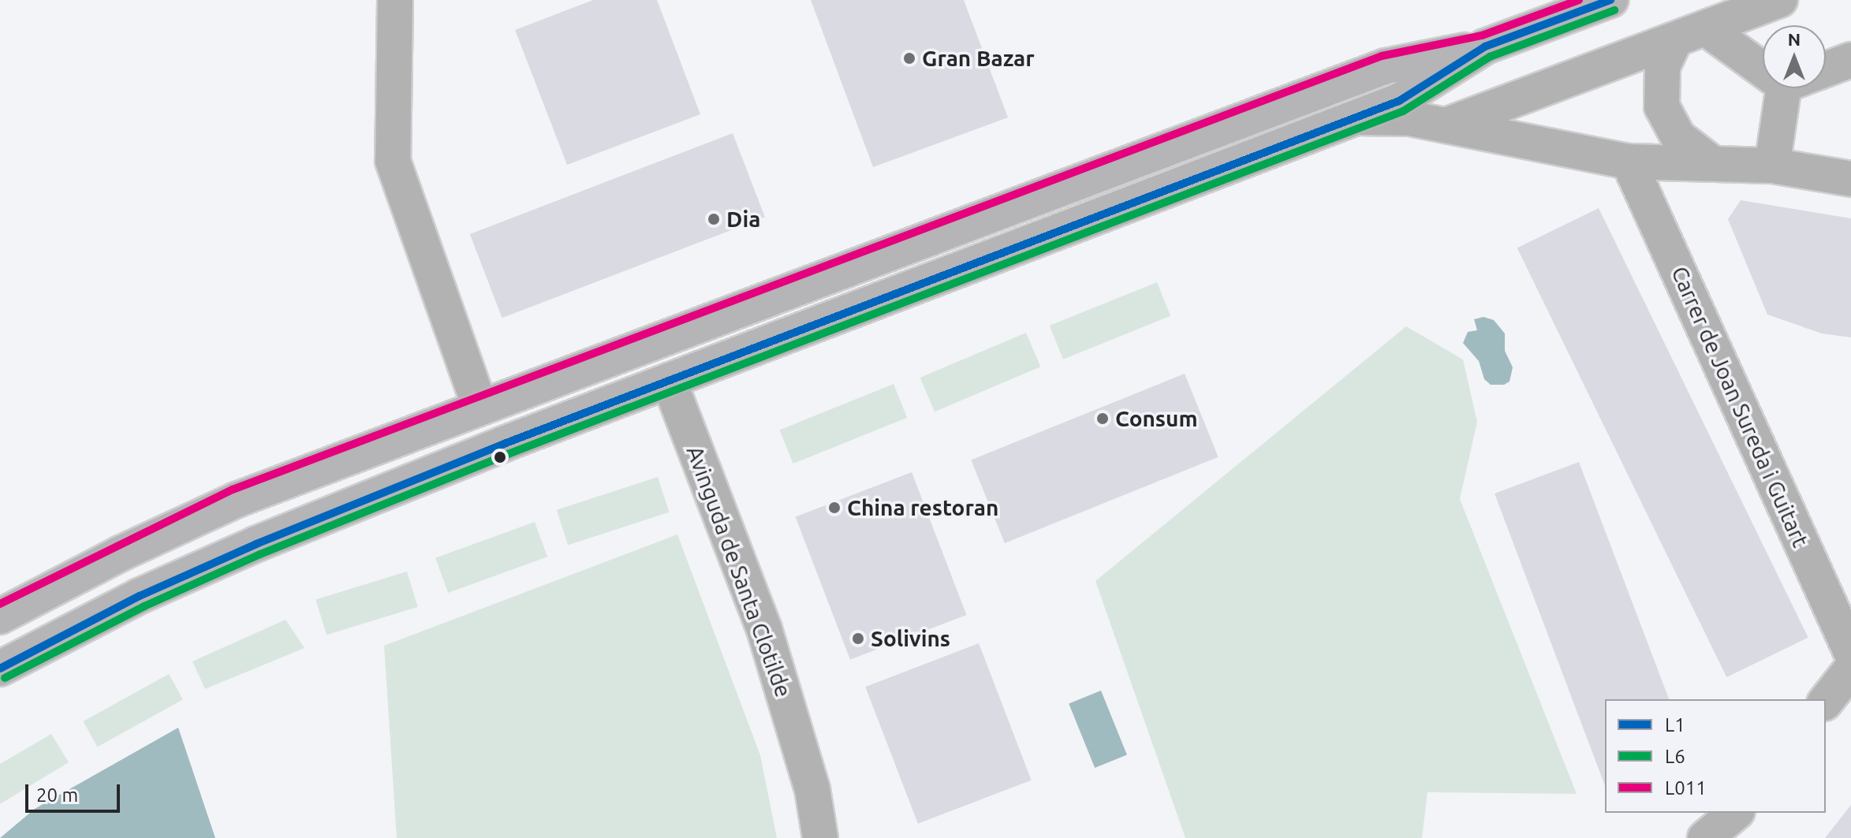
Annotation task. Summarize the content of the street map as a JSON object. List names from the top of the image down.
{
  "streets": {
    "street": ["Carrer de Joan Sureda i Guitart", "Avinguda de Santa Clotilde"]
  },
  "places": [
    "Gran Bazar",
    "Dia",
    "Consum",
    "China restoran",
    "Solivins"
  ],
  "lines": ["transit line L1", "transit line L011", "transit line L6"],
  "legend": ["L1", "L6", "L011"],
  "scale_bar": "20 m",
  "north": "top"
}
